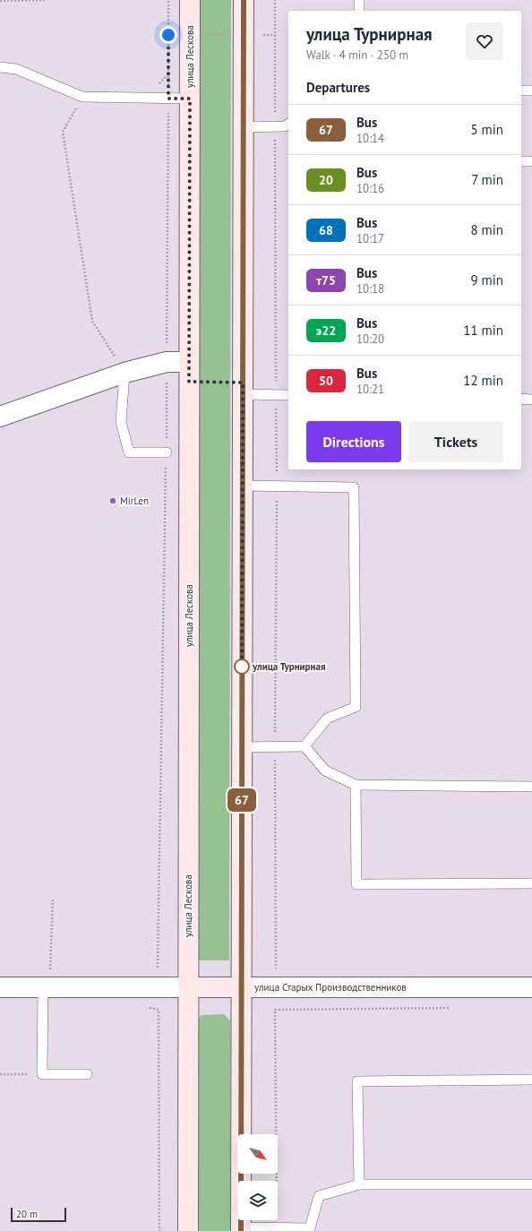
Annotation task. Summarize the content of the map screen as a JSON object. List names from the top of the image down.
{
  "streets": {
    "main road": ["улица Лескова", "улица Старых Производственников"]
  },
  "crossings": [
    ["улица Лескова", "улица Старых Производственников"]
  ],
  "places": ["MirLen", "улица Турнирная"],
  "lines": ["bus line 67"],
  "scale_bar": "20 m",
  "north": "bottom right",
  "page": {
    "on_map": "67",
    "heading": [
      ["улица Турнирная", "Walk · 4 min · 250 m"],
      "Departures"
    ],
    "list": [
      {
        "mark": "67",
        "name": "Bus",
        "note": "10:14",
        "value": "5 min"
      },
      {
        "mark": "20",
        "name": "Bus",
        "note": "10:16",
        "value": "7 min"
      },
      {
        "mark": "68",
        "name": "Bus",
        "note": "10:17",
        "value": "8 min"
      },
      {
        "mark": "т75",
        "name": "Bus",
        "note": "10:18",
        "value": "9 min"
      },
      {
        "mark": "э22",
        "name": "Bus",
        "note": "10:20",
        "value": "11 min"
      },
      {
        "mark": "50",
        "name": "Bus",
        "note": "10:21",
        "value": "12 min"
      }
    ],
    "buttons": ["Directions", "Tickets"],
    "scale": "20 m"
  }
}
